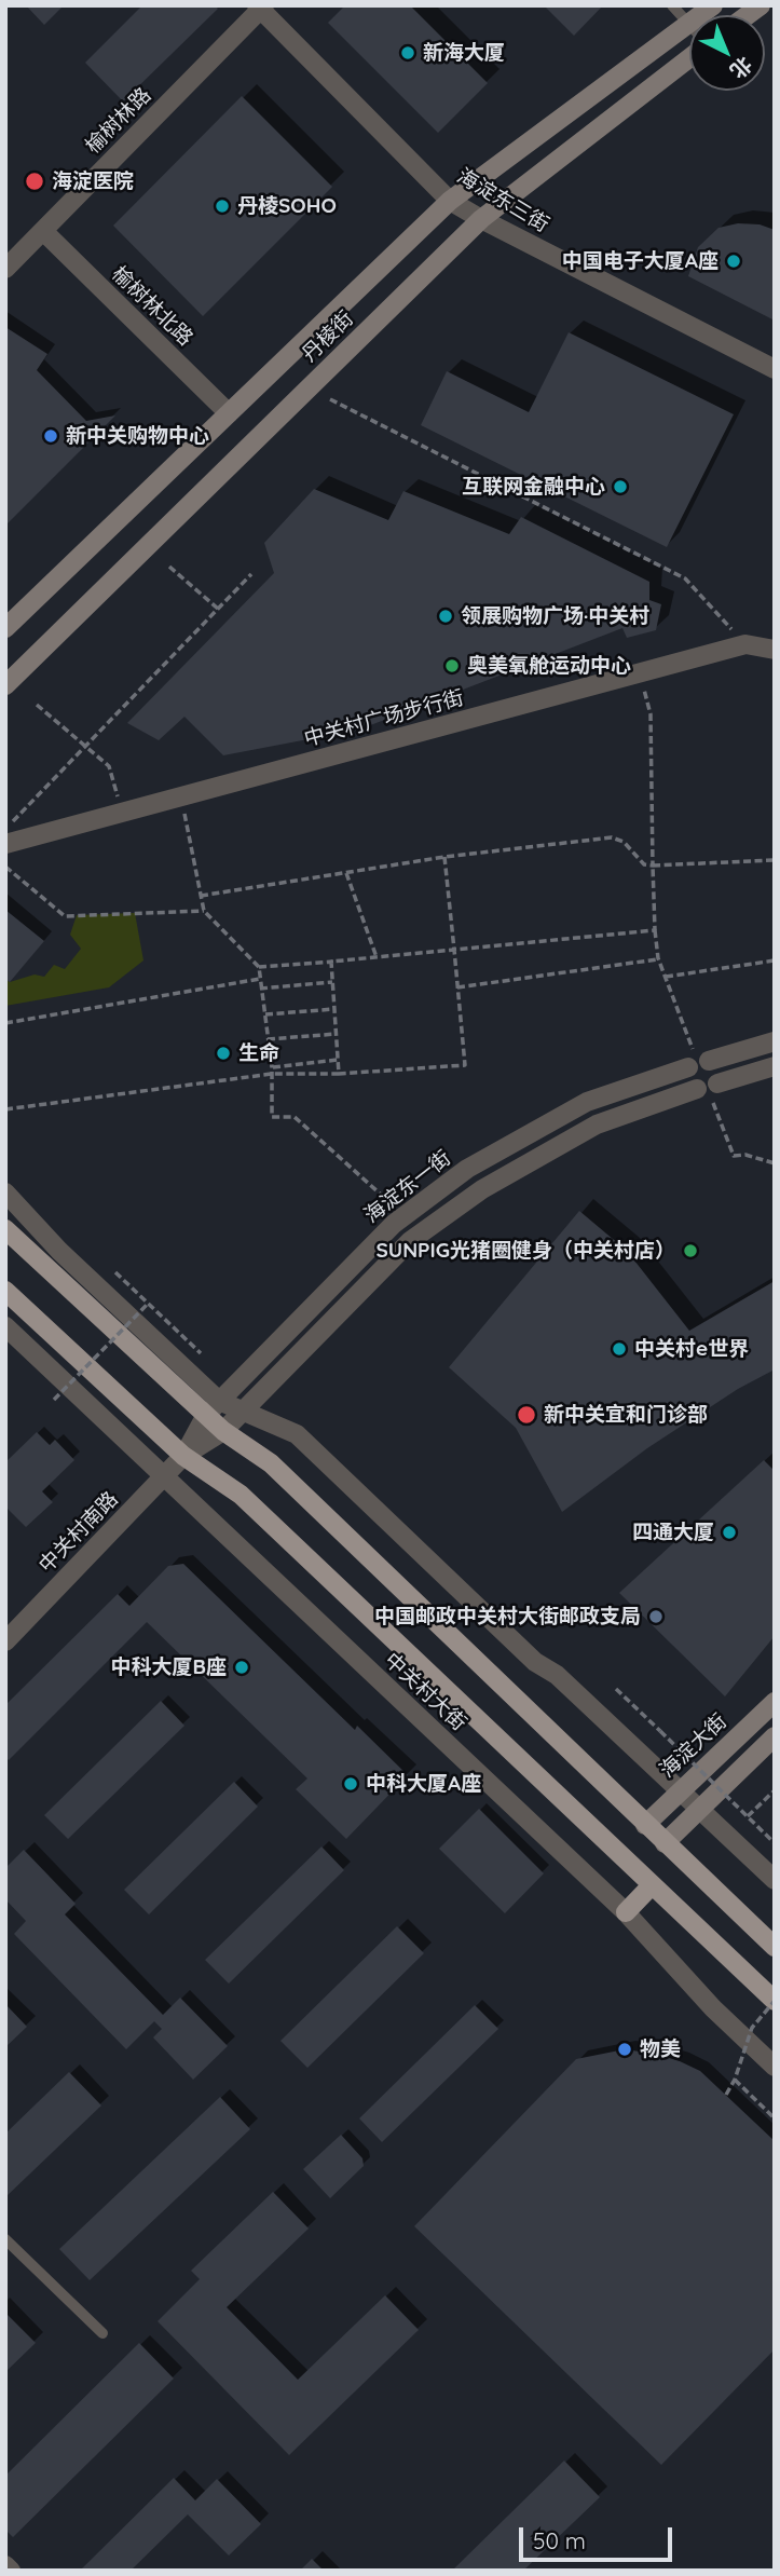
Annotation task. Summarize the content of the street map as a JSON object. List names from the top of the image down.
{
  "streets": {
    "main road": ["丹棱街", "中关村大街", "海淀大街"],
    "street": [
      "榆树林路",
      "海淀东三街",
      "榆树林北路",
      "中关村广场步行街",
      "海淀东一街",
      "中关村南路"
    ]
  },
  "crossings": [
    ["榆树林路", "海淀东三街"],
    ["榆树林路", "榆树林北路"],
    ["海淀东三街", "丹棱街"],
    ["榆树林北路", "丹棱街"],
    ["海淀东一街", "中关村南路"],
    ["海淀东一街", "中关村大街"],
    ["中关村南路", "中关村大街"]
  ],
  "places": [
    "新海大厦",
    "海淀医院",
    "丹棱SOHO",
    "中国电子大厦A座",
    "新中关购物中心",
    "互联网金融中心",
    "领展购物广场·中关村",
    "奥美氧舱运动中心",
    "生命",
    "SUNPIG光猪圈健身（中关村店）",
    "中关村e世界",
    "新中关宜和门诊部",
    "四通大厦",
    "中国邮政中关村大街邮政支局",
    "中科大厦B座",
    "中科大厦A座",
    "物美"
  ],
  "scale_bar": "50 m",
  "north": "bottom right"
}
